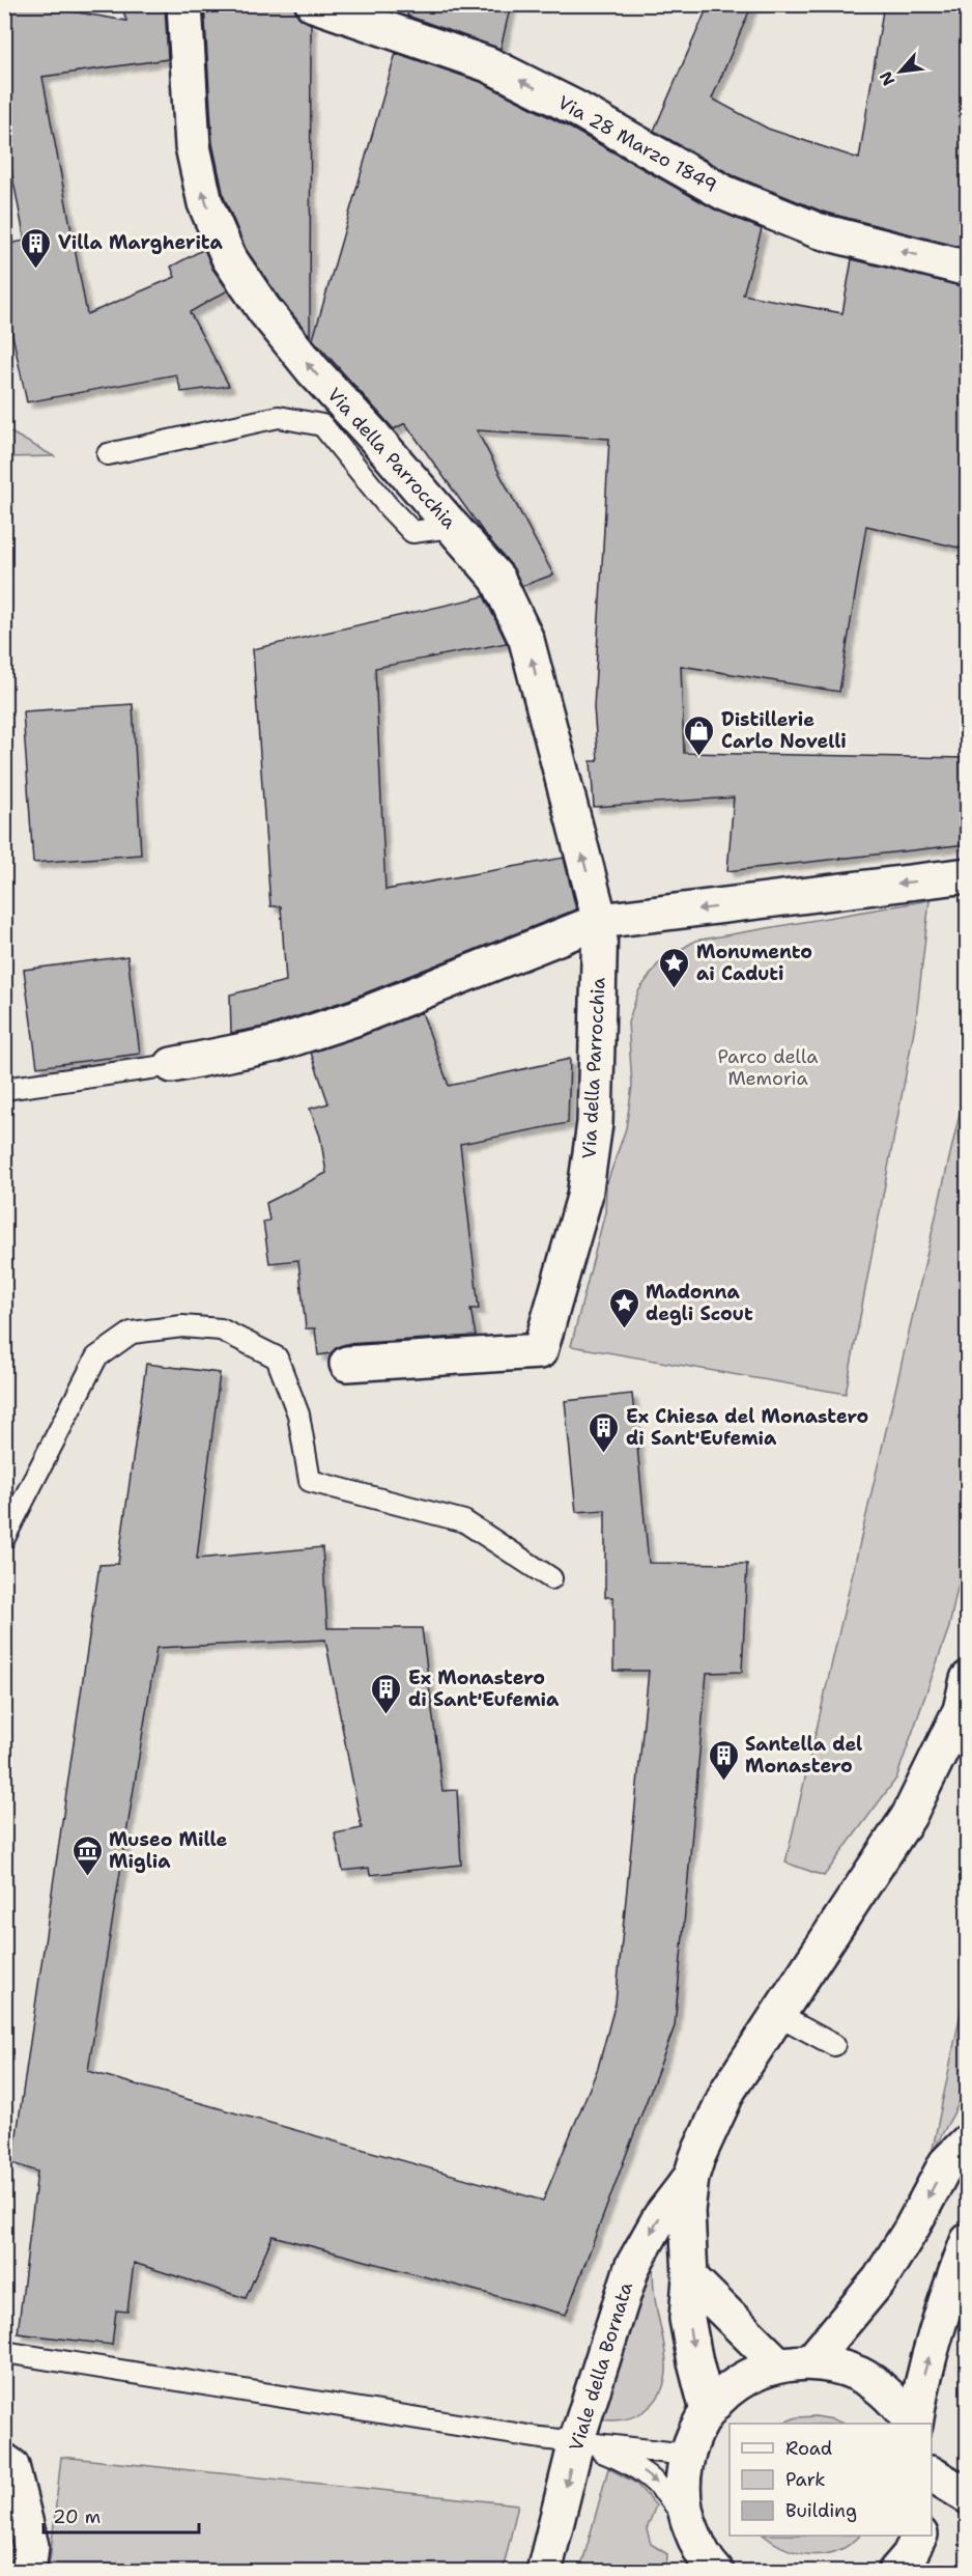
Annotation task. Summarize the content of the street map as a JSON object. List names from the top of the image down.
{
  "streets": {
    "street": ["Via 28 Marzo 1849", "Via della Parrocchia", "Viale della Bornata"]
  },
  "one_way": ["Via 28 Marzo 1849", "Via della Parrocchia"],
  "parks": ["Parco della Memoria"],
  "places": {
    "building": [
      "Villa Margherita",
      "Ex Chiesa del Monastero di Sant'Eufemia",
      "Ex Monastero di Sant'Eufemia",
      "Santella del Monastero"
    ],
    "shop": ["Distillerie Carlo Novelli"],
    "place": ["Monumento ai Caduti", "Madonna degli Scout"],
    "museum": ["Museo Mille Miglia"]
  },
  "legend": ["Road", "Park", "Building"],
  "scale_bar": "20 m",
  "north": "bottom left"
}
